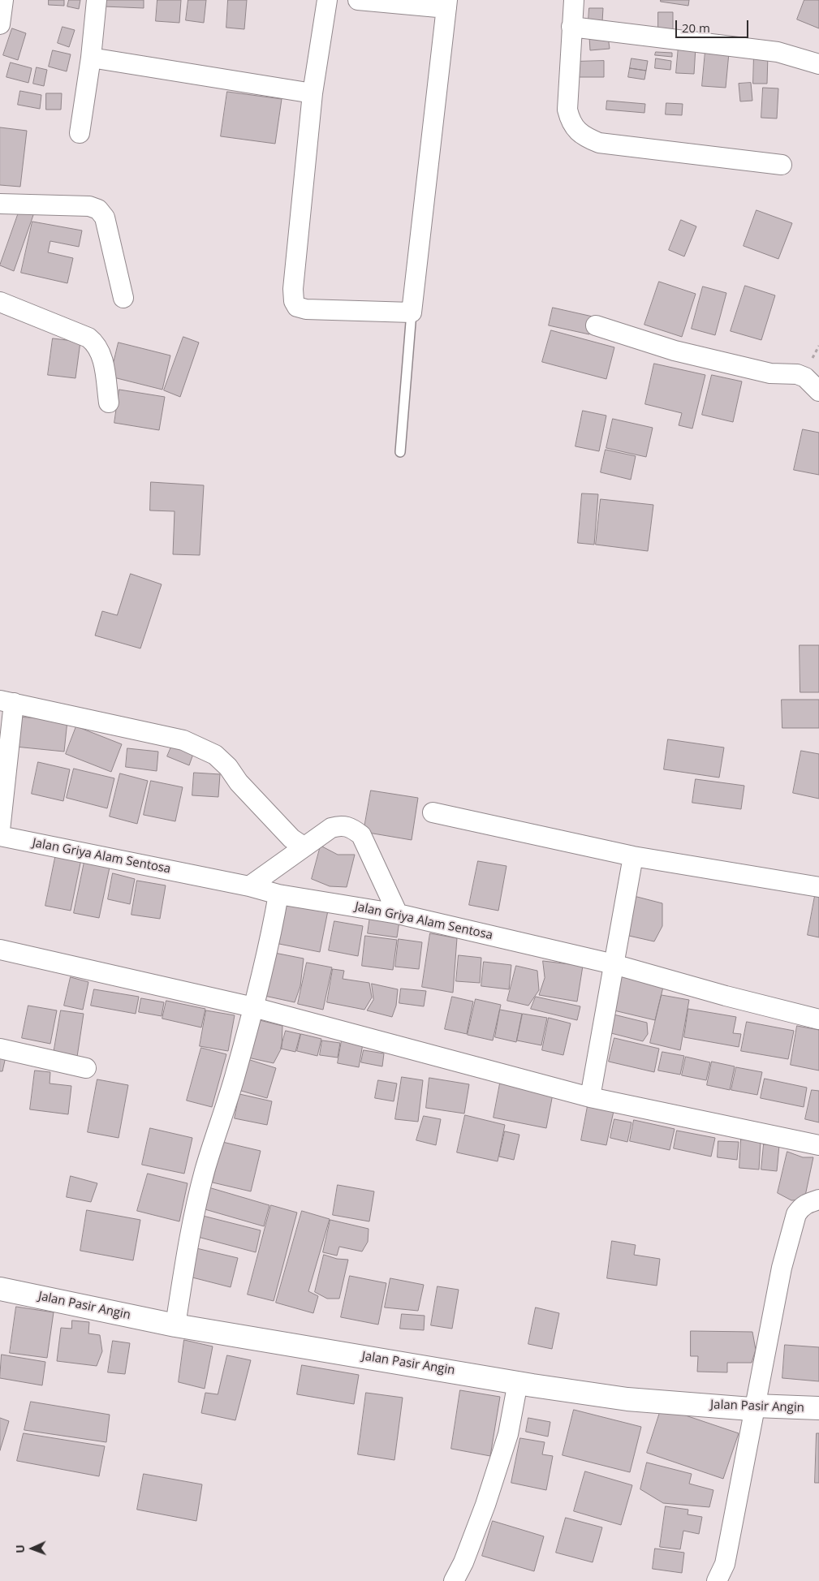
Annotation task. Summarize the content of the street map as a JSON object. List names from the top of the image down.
{
  "streets": {
    "street": ["Jalan Griya Alam Sentosa", "Jalan Pasir Angin"]
  },
  "scale_bar": "20 m",
  "north": "left"
}
